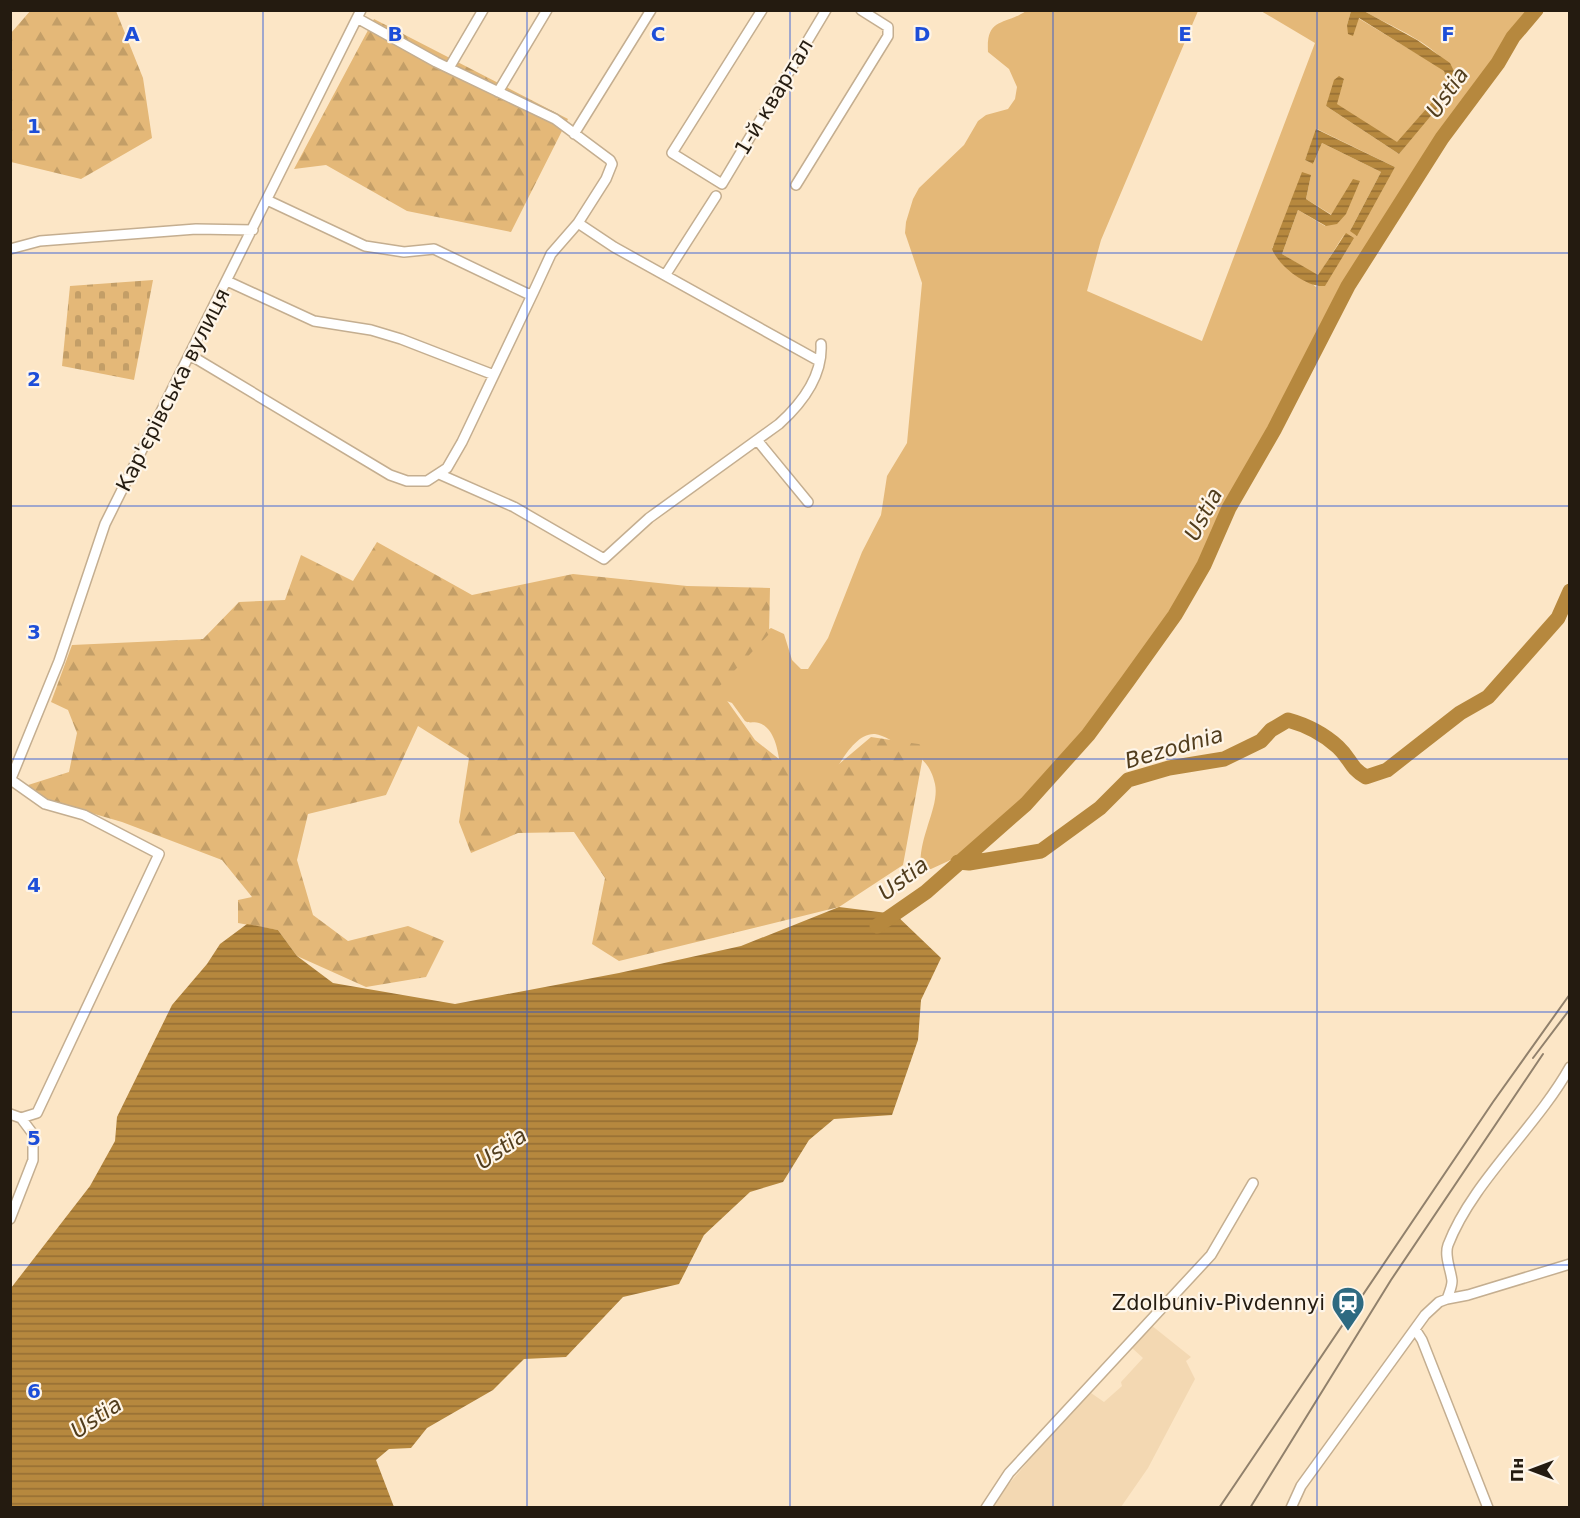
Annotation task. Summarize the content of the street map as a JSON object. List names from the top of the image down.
{
  "streets": {
    "street": ["1-й квартал", "Кар'єрівська вулиця"]
  },
  "water": ["Ustia", "Bezodnia"],
  "places": {
    "station": ["Zdolbuniv-Pivdennyi"]
  },
  "north": "left",
  "grid": {
    "columns": [
      "A",
      "B",
      "C",
      "D",
      "E",
      "F"
    ],
    "rows": [
      "1",
      "2",
      "3",
      "4",
      "5",
      "6"
    ]
  }
}
